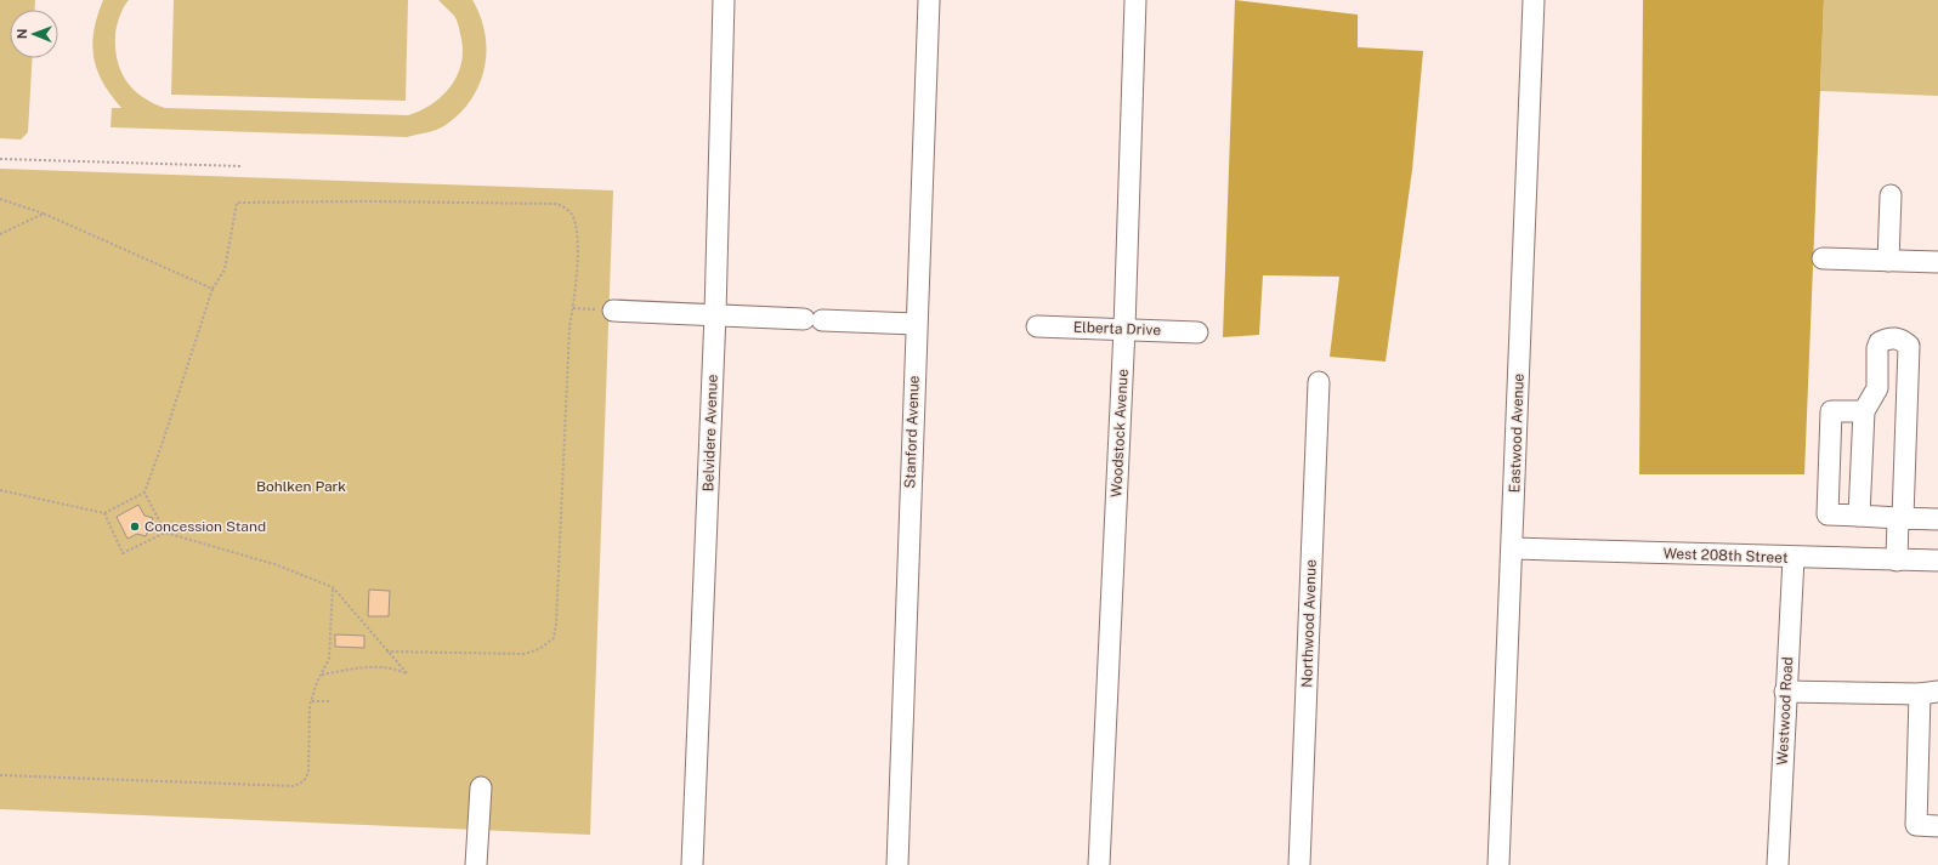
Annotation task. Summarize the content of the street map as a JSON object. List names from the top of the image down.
{
  "streets": {
    "street": [
      "Elberta Drive",
      "Stanford Avenue",
      "Belvidere Avenue",
      "Woodstock Avenue",
      "Eastwood Avenue",
      "West 208th Street",
      "Northwood Avenue",
      "Westwood Road"
    ]
  },
  "crossings": [
    ["Elberta Drive", "Woodstock Avenue"],
    ["Eastwood Avenue", "West 208th Street"],
    ["West 208th Street", "Westwood Road"]
  ],
  "parks": ["Bohlken Park"],
  "places": ["Concession Stand"],
  "north": "left"
}
